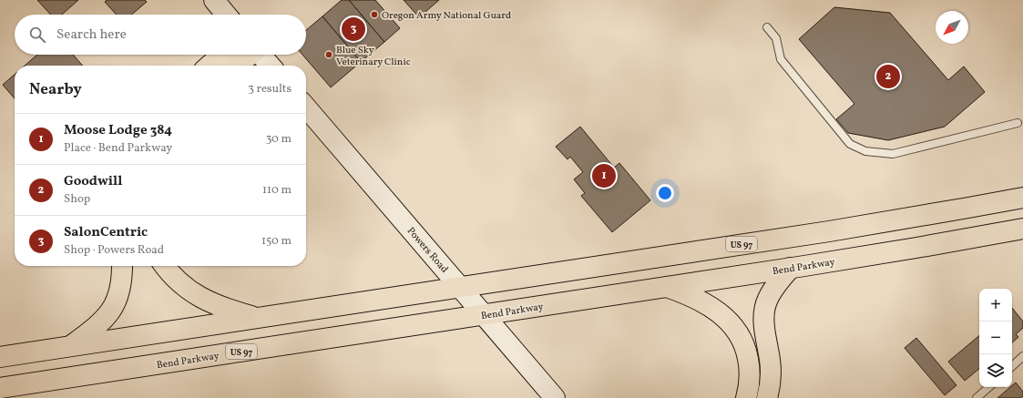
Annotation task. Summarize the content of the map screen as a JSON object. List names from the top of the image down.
{
  "streets": {
    "highway": ["US 97", "Bend Parkway"],
    "main road": ["Powers Road"]
  },
  "crossings": [
    ["US 97", "Powers Road"],
    ["Powers Road", "Bend Parkway"]
  ],
  "places": ["Oregon Army National Guard", "Blue Sky Veterinary Clinic"],
  "north": "bottom left",
  "page": {
    "search": "Search here",
    "pins": ["3", "2", "1"],
    "heading": ["Nearby", "3 results"],
    "list": [
      {
        "mark": "1",
        "name": "Moose Lodge 384",
        "note": "Place · Bend Parkway",
        "value": "30 m"
      },
      {
        "mark": "2",
        "name": "Goodwill",
        "note": "Shop",
        "value": "110 m"
      },
      {
        "mark": "3",
        "name": "SalonCentric",
        "note": "Shop · Powers Road",
        "value": "150 m"
      }
    ],
    "map_buttons": ["+", "−"]
  }
}
